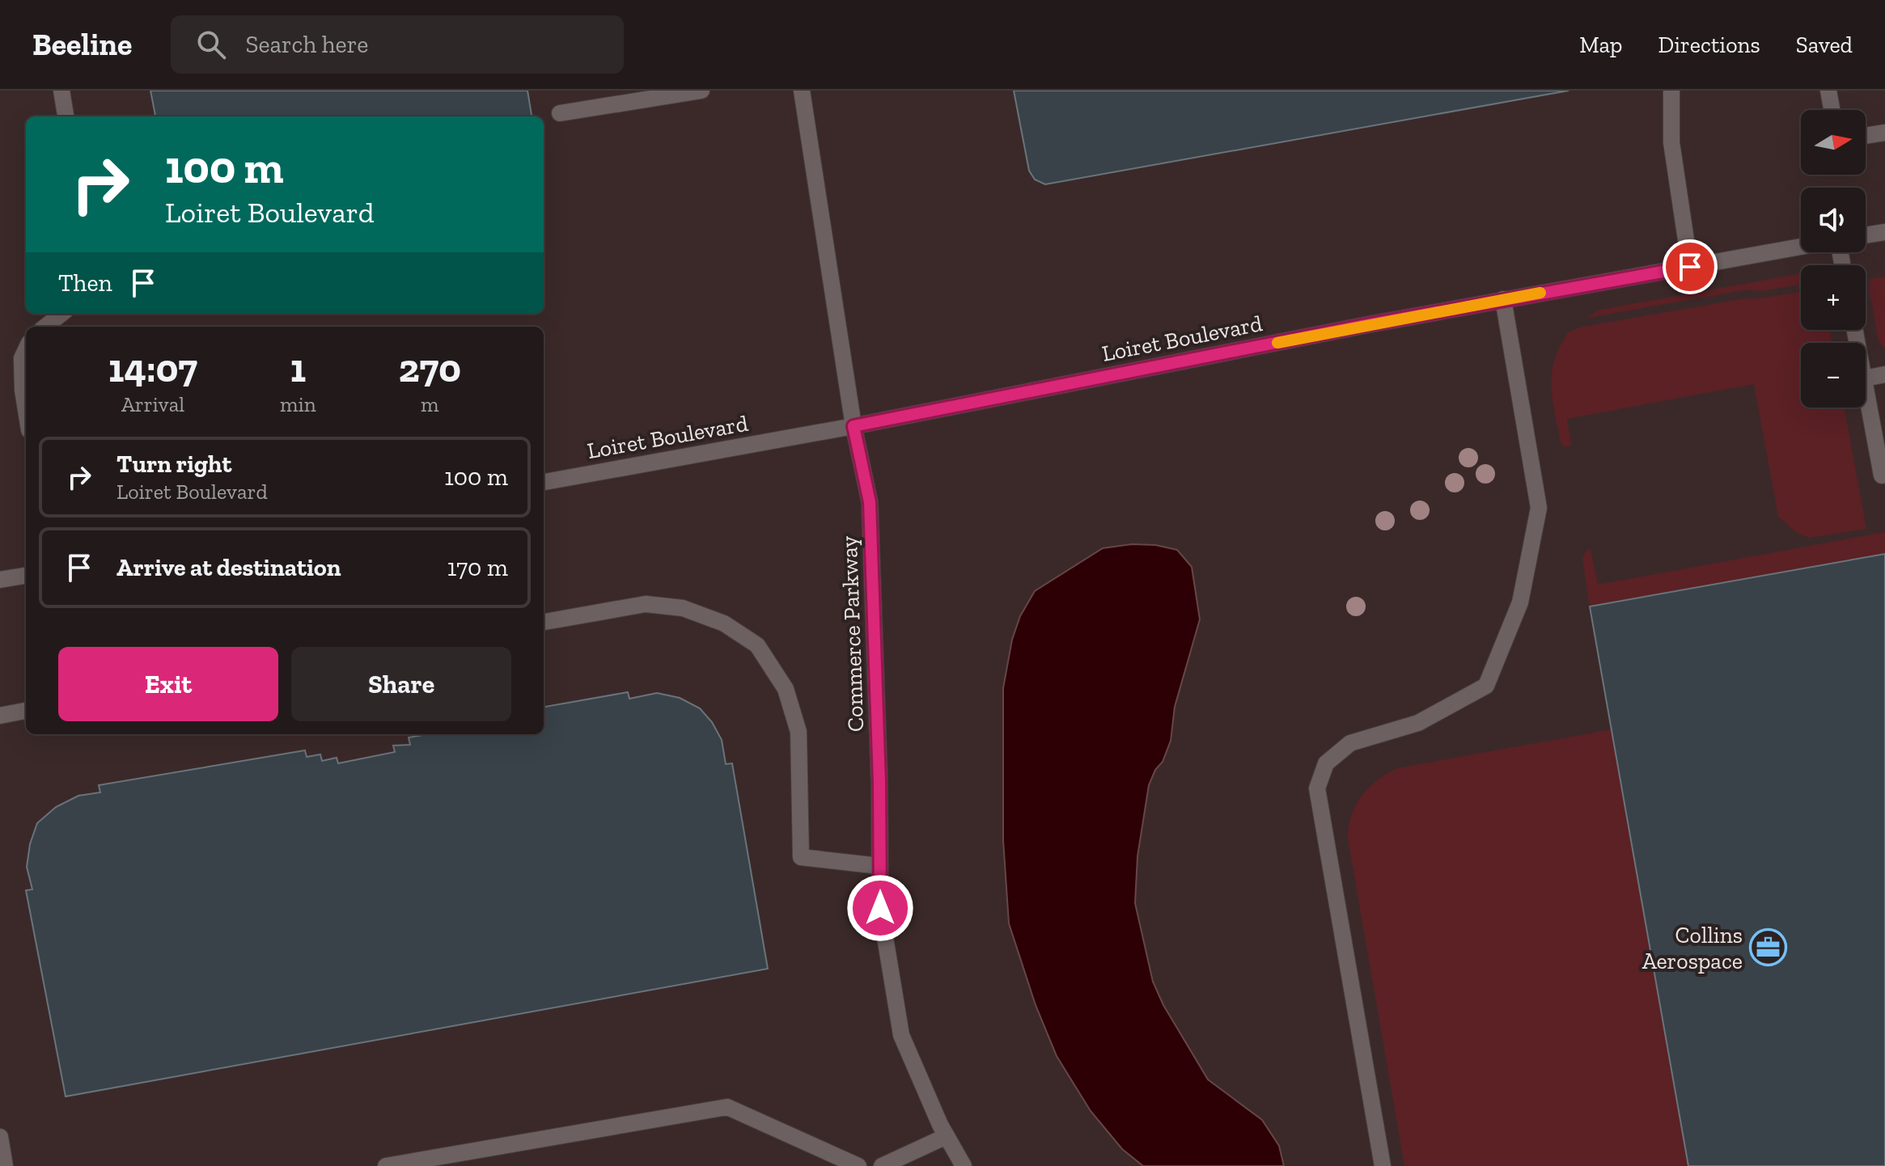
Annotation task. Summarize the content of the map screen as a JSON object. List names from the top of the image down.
{
  "streets": {
    "street": ["Loiret Boulevard", "Commerce Parkway"]
  },
  "crossings": [
    ["Loiret Boulevard", "Commerce Parkway"]
  ],
  "places": {
    "office": ["Collins Aerospace"]
  },
  "north": "right",
  "page": {
    "header": "Beeline",
    "search": "Search here",
    "nav": ["Map", "Directions", "Saved"],
    "map_buttons": ["+", "−"],
    "turn": ["100 m", "Loiret Boulevard"],
    "then": "Then",
    "eta": [
      "14:07",
      "Arrival",
      "1",
      "min",
      "270",
      "m"
    ],
    "list": [
      {
        "name": "Turn right",
        "note": "Loiret Boulevard",
        "value": "100 m"
      },
      {
        "name": "Arrive at destination",
        "value": "170 m"
      }
    ],
    "buttons": ["Exit", "Share"]
  }
}
